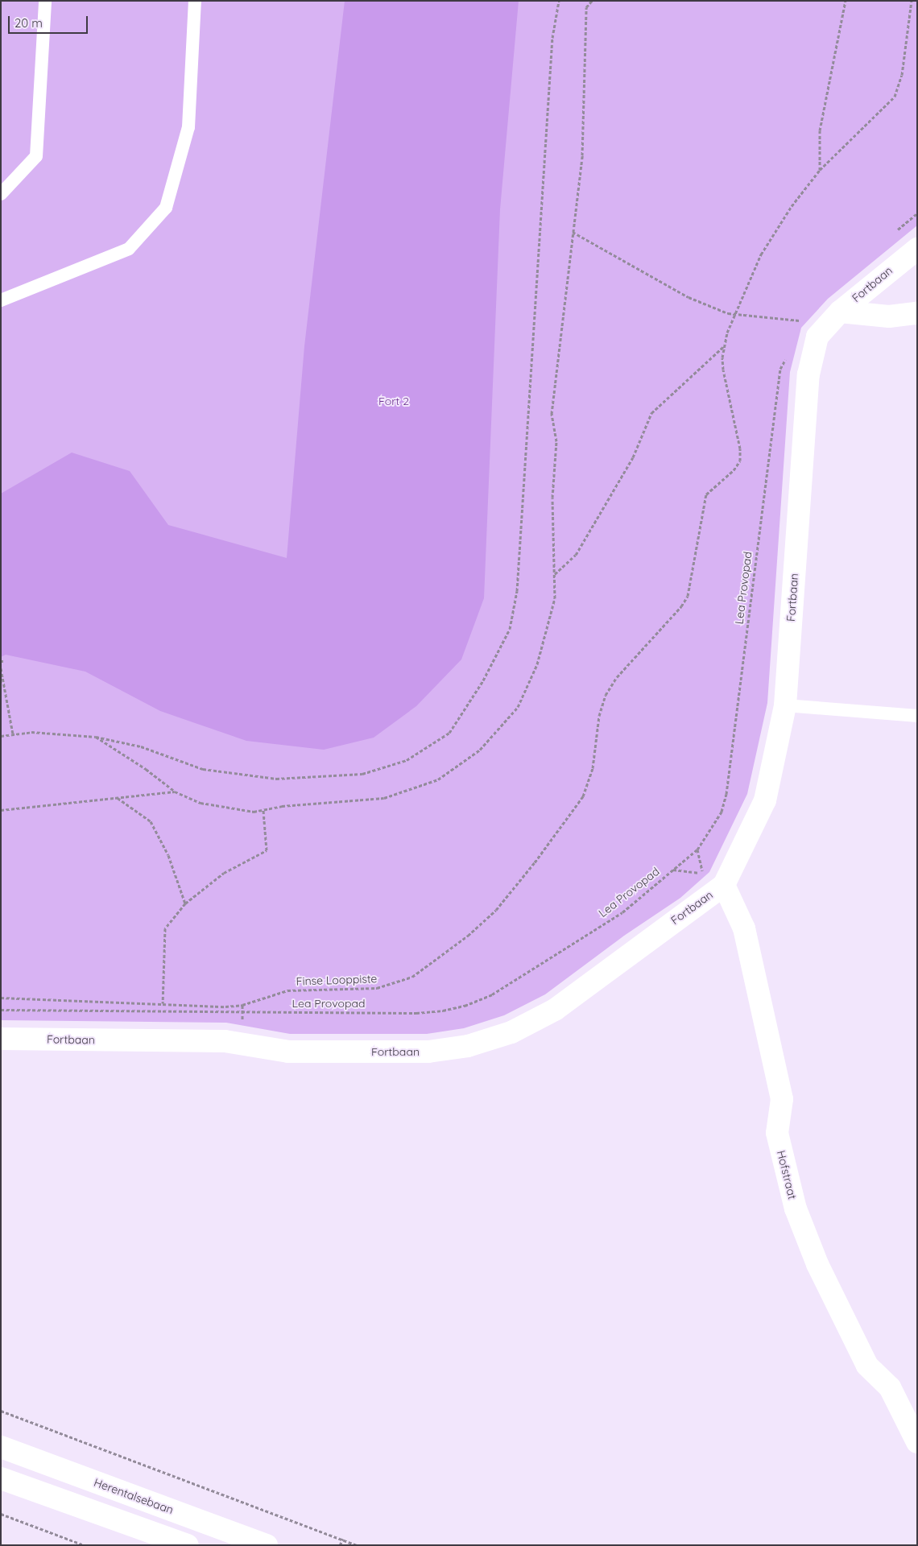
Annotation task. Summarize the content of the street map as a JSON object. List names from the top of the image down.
{
  "streets": {
    "street": ["Fortbaan", "Hofstraat", "Herentalsebaan"],
    "path": ["Lea Provopad", "Finse Looppiste"]
  },
  "crossings": [
    ["Fortbaan", "Hofstraat"]
  ],
  "parks": ["Fort 2"],
  "scale_bar": "20 m"
}
